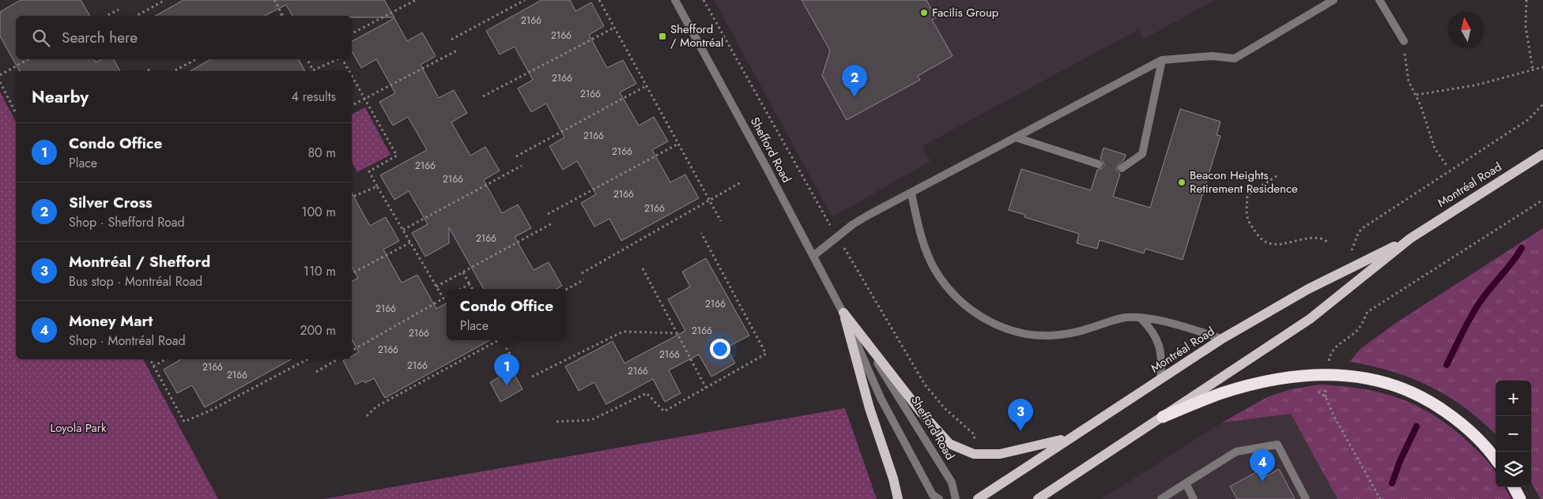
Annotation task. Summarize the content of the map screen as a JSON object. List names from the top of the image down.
{
  "streets": {
    "main road": ["Montréal Road"],
    "street": ["Shefford Road"]
  },
  "parks": ["Loyola Park"],
  "places": {
    "other": ["Facilis Group", "Beacon Heights Retirement Residence"],
    "transit": ["Shefford / Montréal"]
  },
  "house_numbers": [
    "2166",
    "2166",
    "2166",
    "2166",
    "2166",
    "2166",
    "2166",
    "2166",
    "2166",
    "2166",
    "2166",
    "2166",
    "2166",
    "2166",
    "2166",
    "2166",
    "2166",
    "2166",
    "2166",
    "2166",
    "2166"
  ],
  "north": "top",
  "page": {
    "search": "Search here",
    "pins": [
      "2",
      "1",
      "3",
      "4"
    ],
    "heading": ["Nearby", "4 results"],
    "list": [
      {
        "mark": "1",
        "name": "Condo Office",
        "note": "Place",
        "value": "80 m"
      },
      {
        "mark": "2",
        "name": "Silver Cross",
        "note": "Shop · Shefford Road",
        "value": "100 m"
      },
      {
        "mark": "3",
        "name": "Montréal / Shefford",
        "note": "Bus stop · Montréal Road",
        "value": "110 m"
      },
      {
        "mark": "4",
        "name": "Money Mart",
        "note": "Shop · Montréal Road",
        "value": "200 m"
      }
    ],
    "popup": ["Condo Office", "Place"],
    "map_buttons": ["+", "−"]
  }
}
